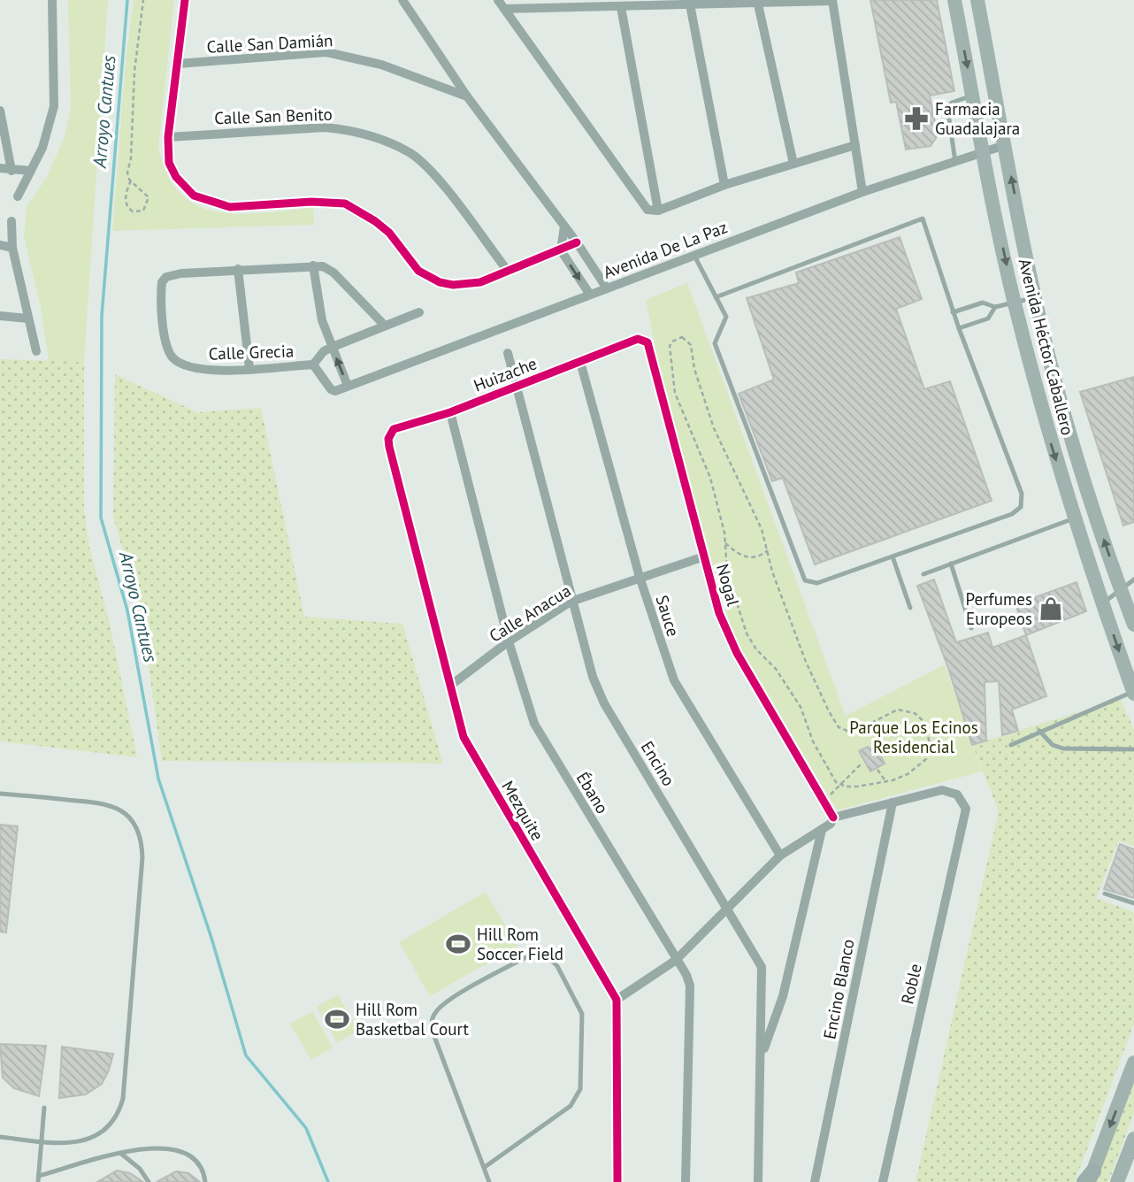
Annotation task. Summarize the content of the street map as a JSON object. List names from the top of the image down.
{
  "streets": {
    "main road": ["Avenida Héctor Caballero"],
    "street": [
      "Calle San Damián",
      "Calle San Benito",
      "Avenida De La Paz",
      "Calle Grecia",
      "Huizache",
      "Nogal",
      "Calle Anacua",
      "Sauce",
      "Encino",
      "Ébano",
      "Mezquite",
      "Roble",
      "Encino Blanco"
    ]
  },
  "crossings": [
    ["Avenida De La Paz", "Avenida Héctor Caballero"],
    ["Avenida De La Paz", "Calle Grecia"],
    ["Huizache", "Nogal"],
    ["Huizache", "Sauce"],
    ["Huizache", "Encino"],
    ["Huizache", "Ébano"],
    ["Huizache", "Mezquite"],
    ["Nogal", "Calle Anacua"],
    ["Calle Anacua", "Sauce"],
    ["Calle Anacua", "Encino"],
    ["Calle Anacua", "Ébano"],
    ["Calle Anacua", "Mezquite"],
    ["Roble", "Encino Blanco"]
  ],
  "water": ["Arroyo Cantues"],
  "parks": ["Parque Los Ecinos Residencial"],
  "places": {
    "pharmacy": ["Farmacia Guadalajara"],
    "shop": ["Perfumes Europeos"],
    "sports": ["Hill Rom Soccer Field", "Hill Rom Basketbal Court"]
  }
}
